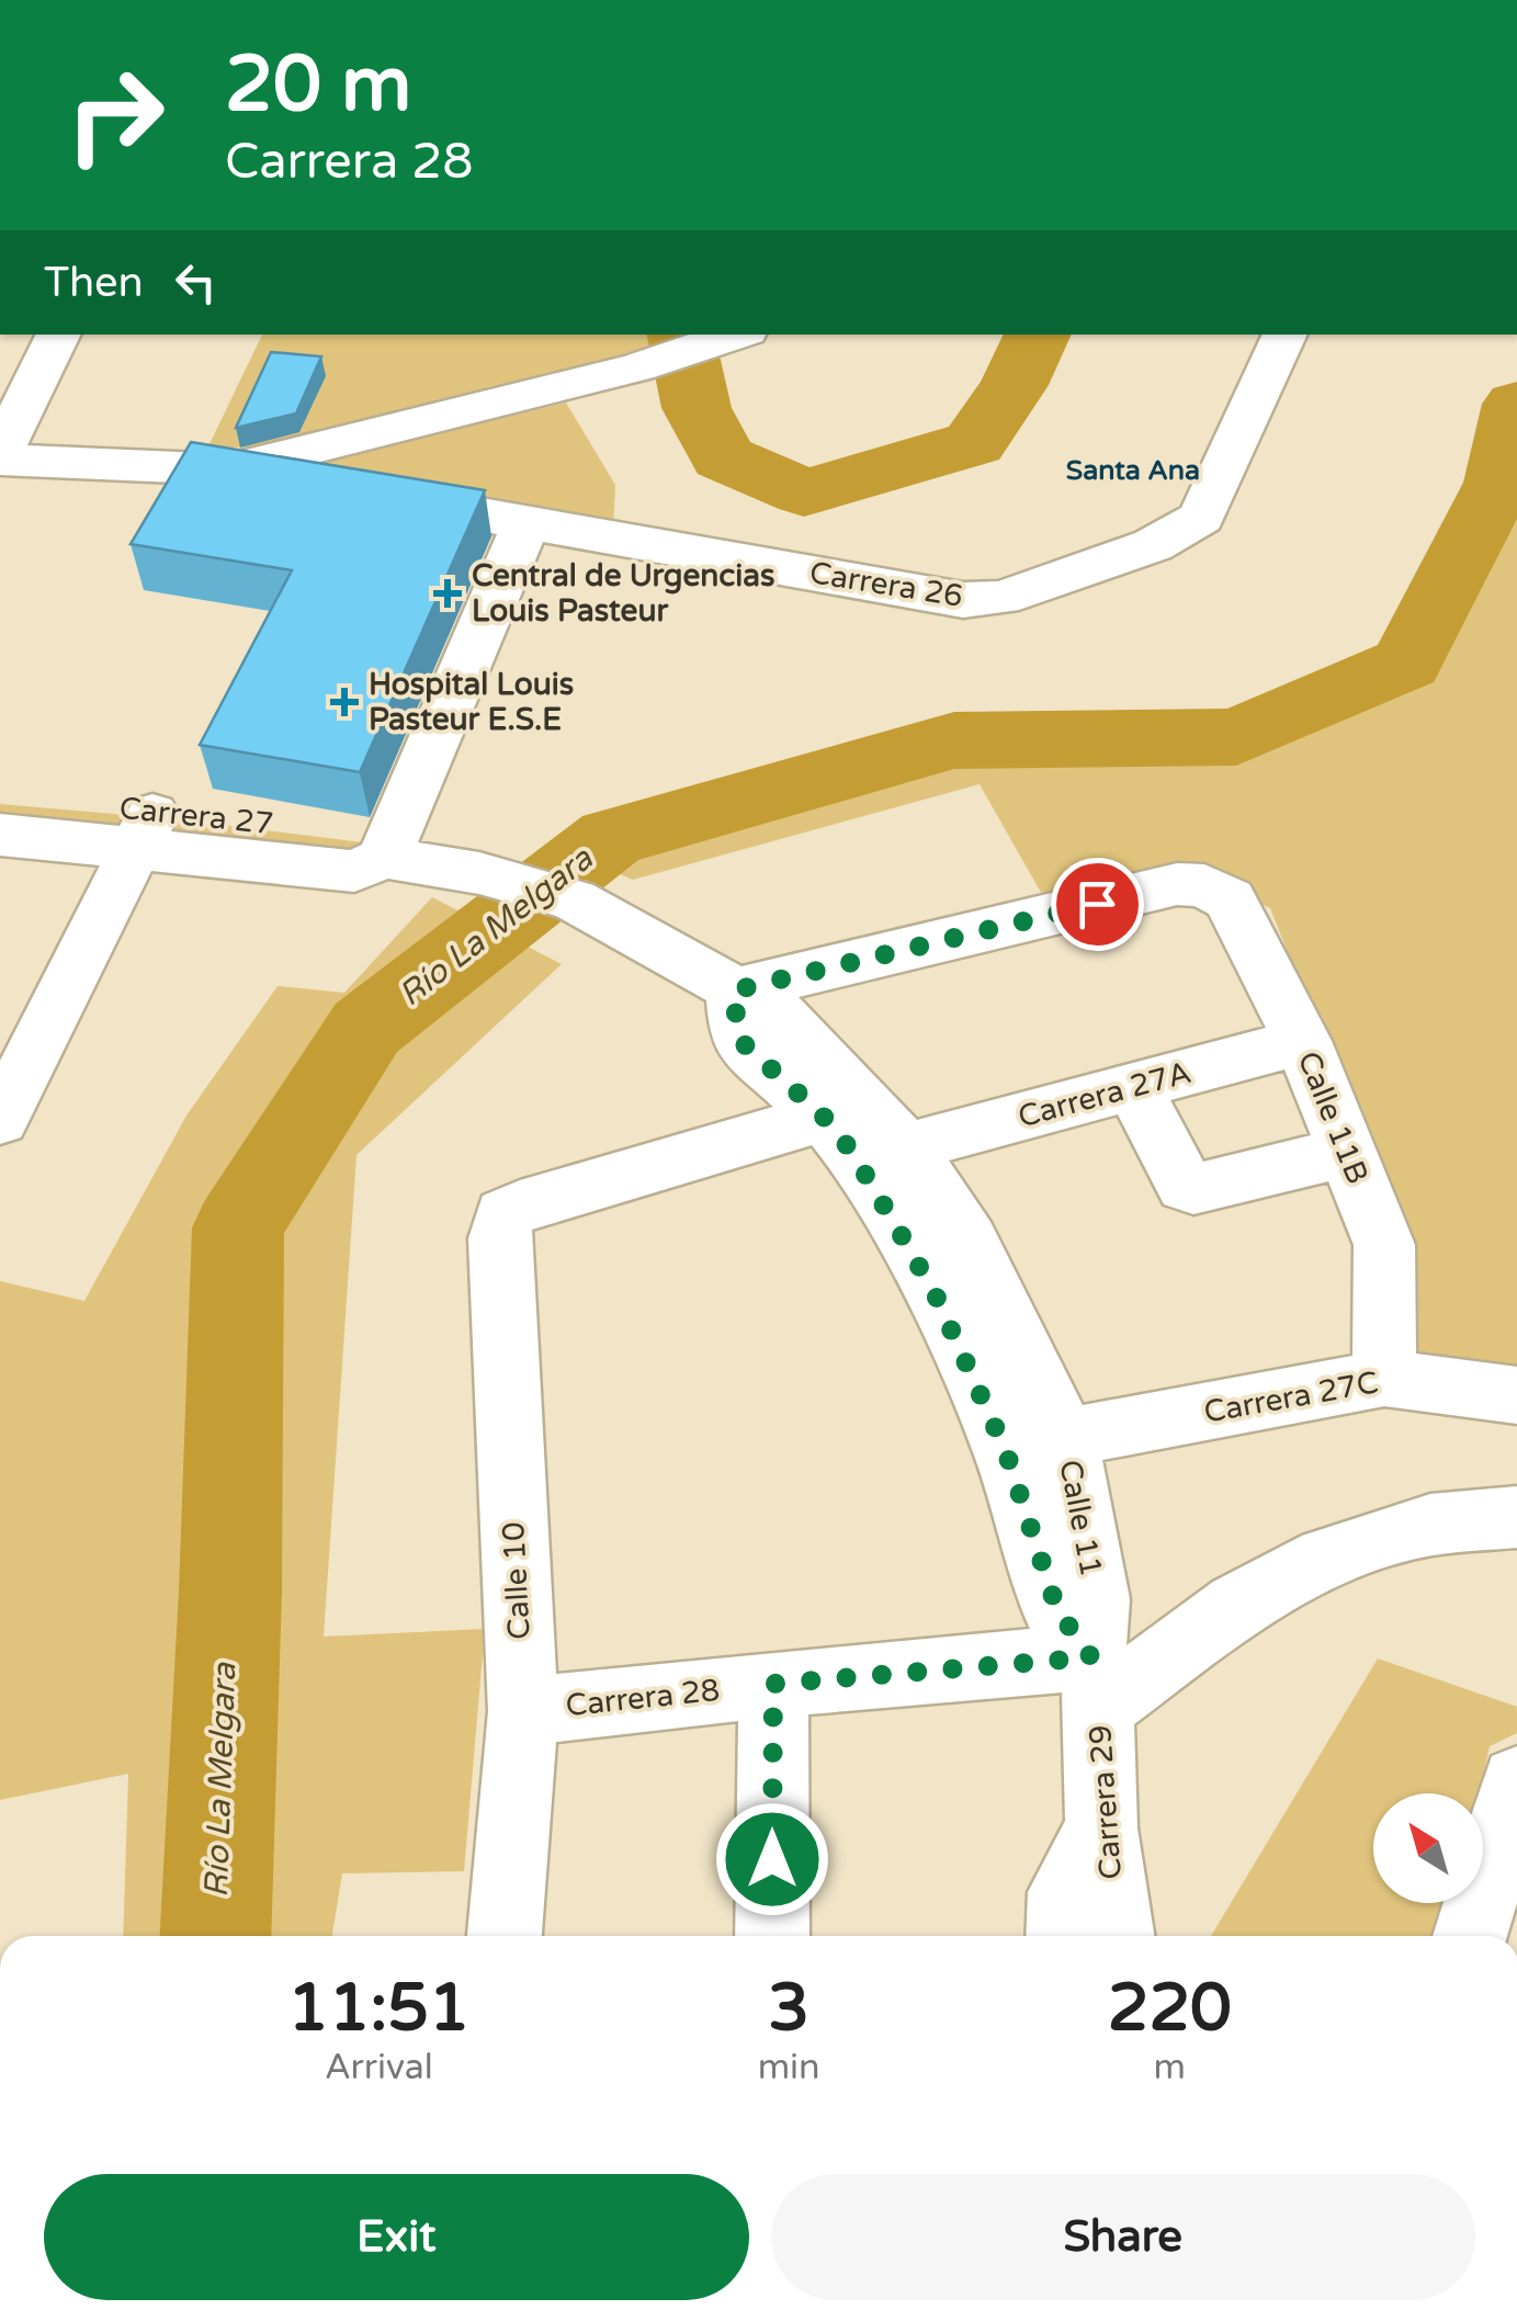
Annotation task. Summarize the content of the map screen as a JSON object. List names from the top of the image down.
{
  "streets": {
    "street": [
      "Carrera 26",
      "Carrera 27",
      "Carrera 27A",
      "Calle 11B",
      "Carrera 27C",
      "Calle 11",
      "Calle 10",
      "Carrera 28",
      "Carrera 29"
    ]
  },
  "crossings": [
    ["Carrera 27", "Calle 11B"],
    ["Carrera 27", "Calle 11"],
    ["Carrera 27A", "Calle 11B"],
    ["Carrera 27A", "Calle 11"],
    ["Carrera 27A", "Calle 10"],
    ["Calle 11B", "Carrera 27C"],
    ["Calle 11B", "Calle 11"],
    ["Carrera 27C", "Calle 11"],
    ["Calle 11", "Calle 10"],
    ["Calle 11", "Carrera 28"],
    ["Calle 11", "Carrera 29"],
    ["Calle 10", "Carrera 28"],
    ["Carrera 28", "Carrera 29"]
  ],
  "districts": ["Santa Ana"],
  "water": ["Río La Melgara"],
  "places": {
    "health": ["Central de Urgencias Louis Pasteur", "Hospital Louis Pasteur E.S.E"]
  },
  "north": "top left",
  "page": {
    "turn": ["20 m", "Carrera 28"],
    "then": "Then",
    "eta": [
      "11:51",
      "Arrival",
      "3",
      "min",
      "220",
      "m"
    ],
    "buttons": ["Exit", "Share"]
  }
}
